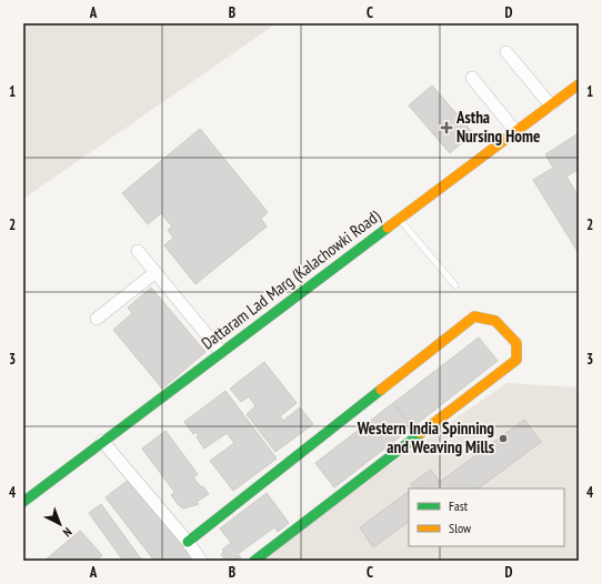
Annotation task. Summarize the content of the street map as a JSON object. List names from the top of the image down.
{
  "streets": {
    "street": ["Dattaram Lad Marg (Kalachowki Road)"]
  },
  "places": {
    "health": ["Astha Nursing Home"],
    "other": ["Western India Spinning and Weaving Mills"]
  },
  "legend": ["Fast", "Slow"],
  "north": "bottom right",
  "grid": {
    "columns": [
      "A",
      "B",
      "C",
      "D"
    ],
    "rows": [
      "1",
      "2",
      "3",
      "4"
    ]
  }
}
